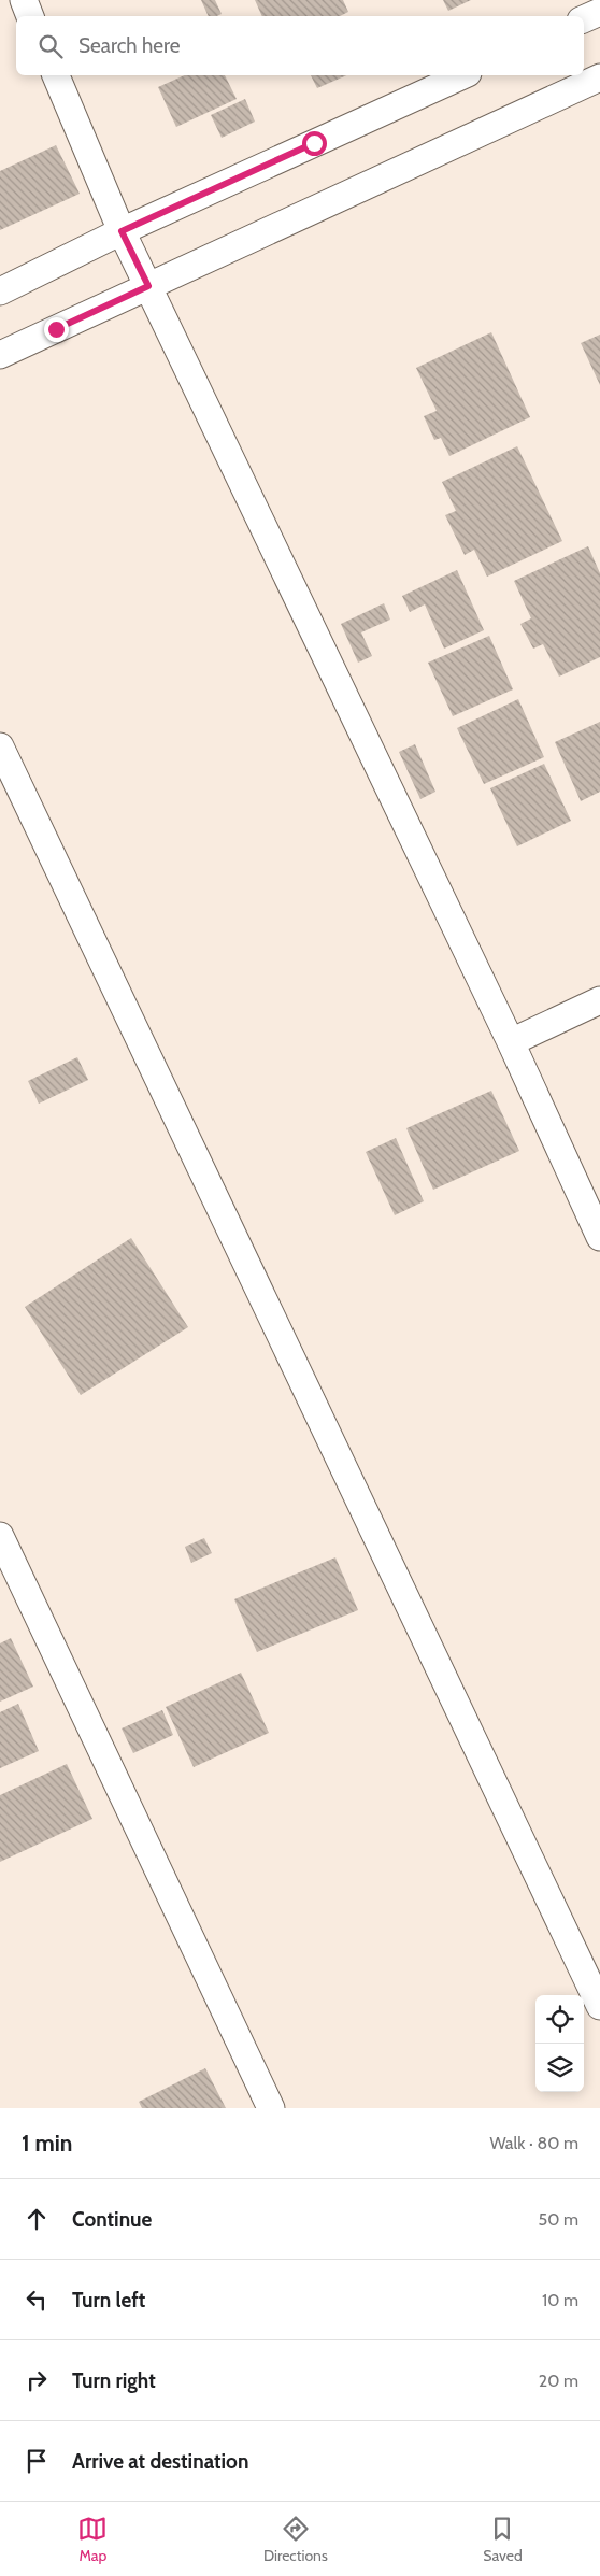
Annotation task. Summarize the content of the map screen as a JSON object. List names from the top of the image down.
{
  "page": {
    "search": "Search here",
    "heading": ["1 min", "Walk · 80 m"],
    "list": [
      ["Continue", "50 m"],
      ["Turn left", "10 m"],
      ["Turn right", "20 m"],
      "Arrive at destination"
    ],
    "nav": ["Map", "Directions", "Saved"]
  }
}
